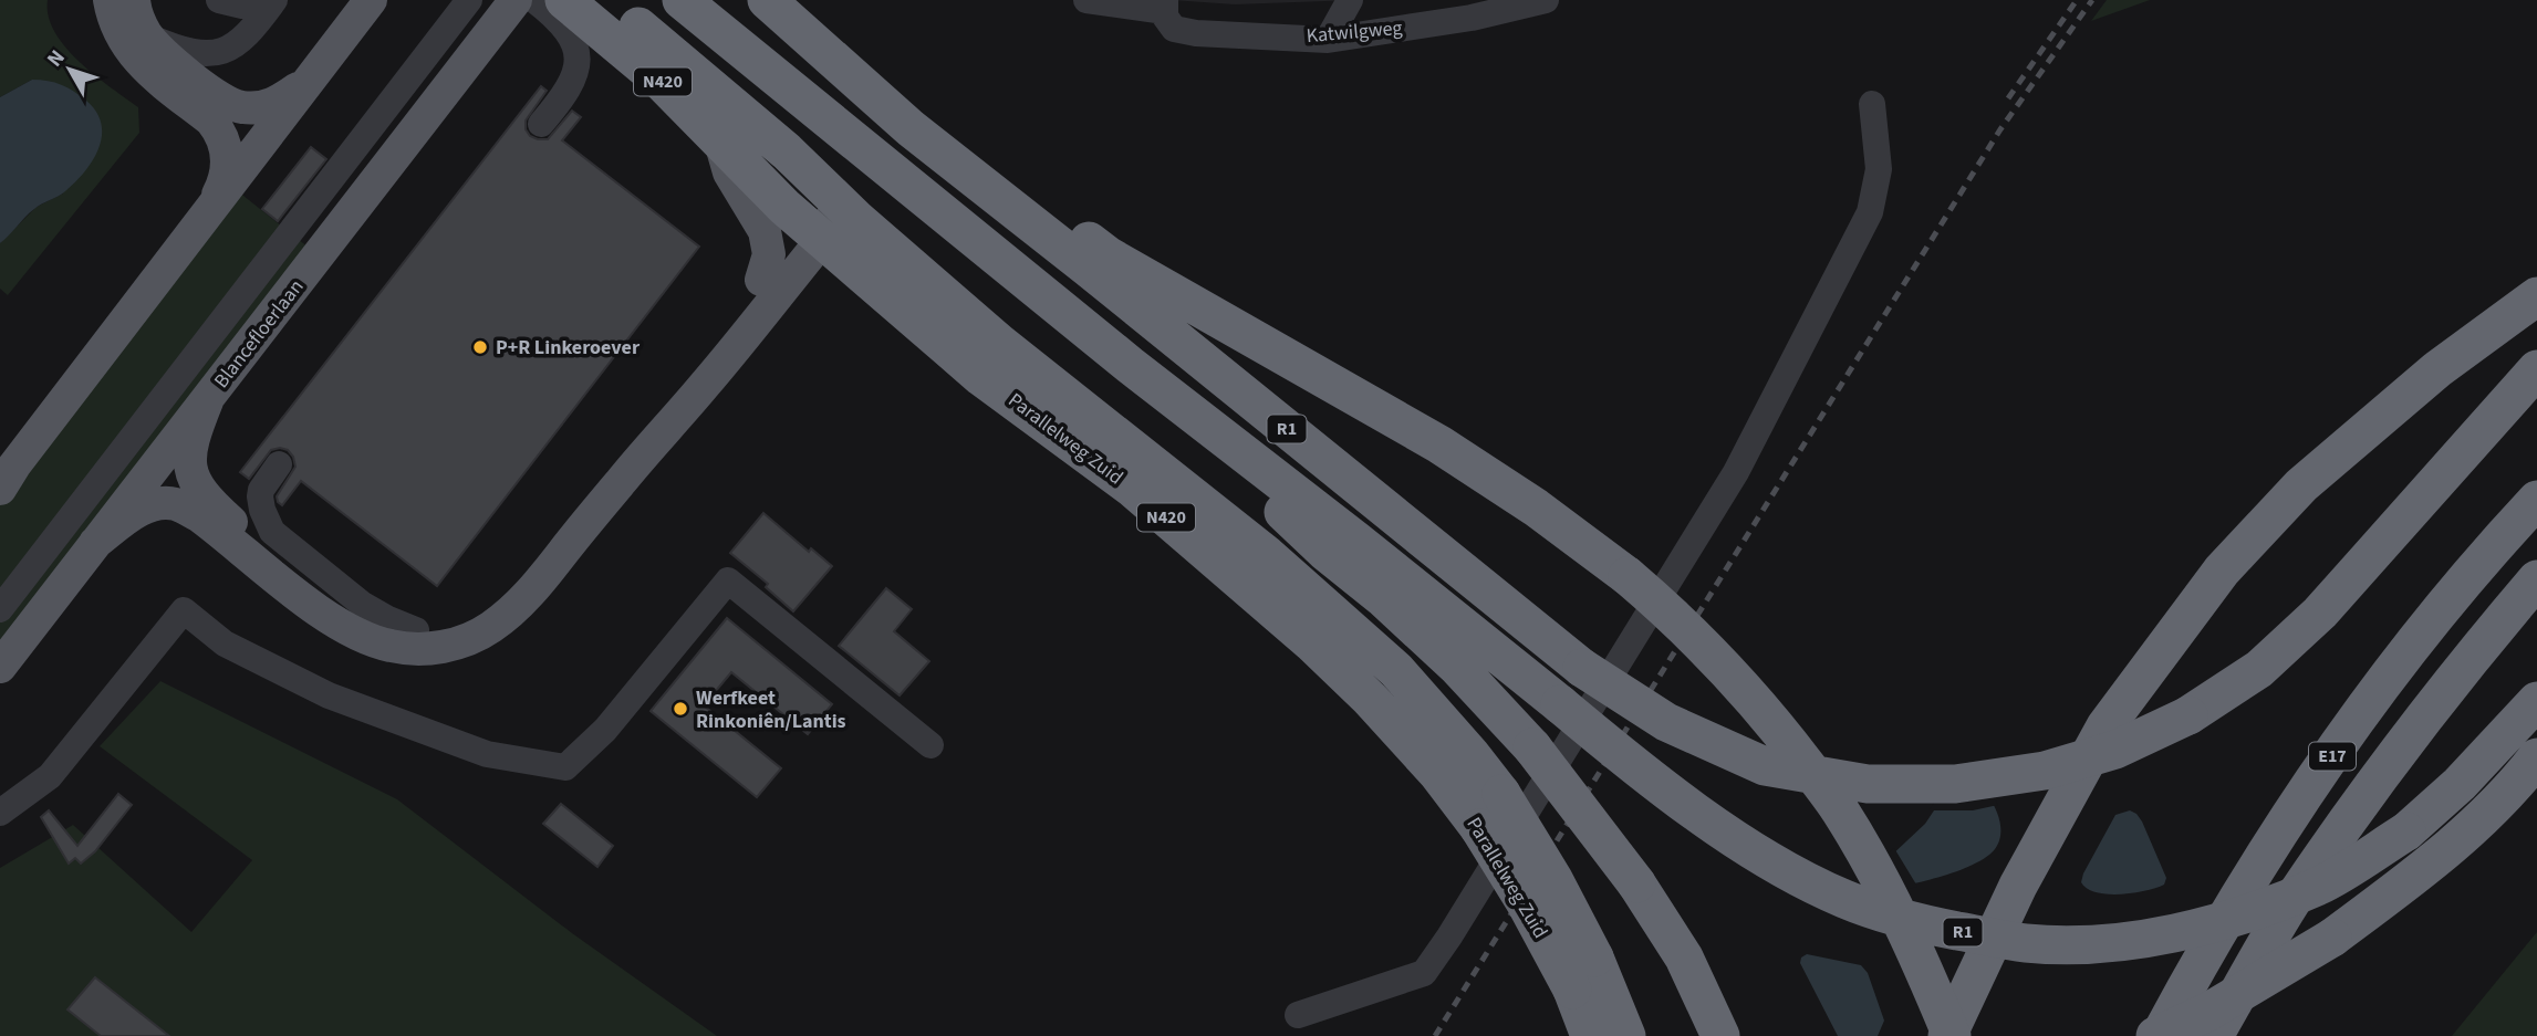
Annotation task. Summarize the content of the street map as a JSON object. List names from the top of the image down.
{
  "streets": {
    "highway": [
      "N420",
      "R1",
      "Parallelweg Zuid",
      "E17"
    ],
    "main road": ["Blancefloerlaan"],
    "street": ["Katwilgweg"]
  },
  "crossings": [
    ["N420", "Parallelweg Zuid"]
  ],
  "places": ["P+R Linkeroever", "Werfkeet Rinkoniên/Lantis"],
  "north": "top left"
}
